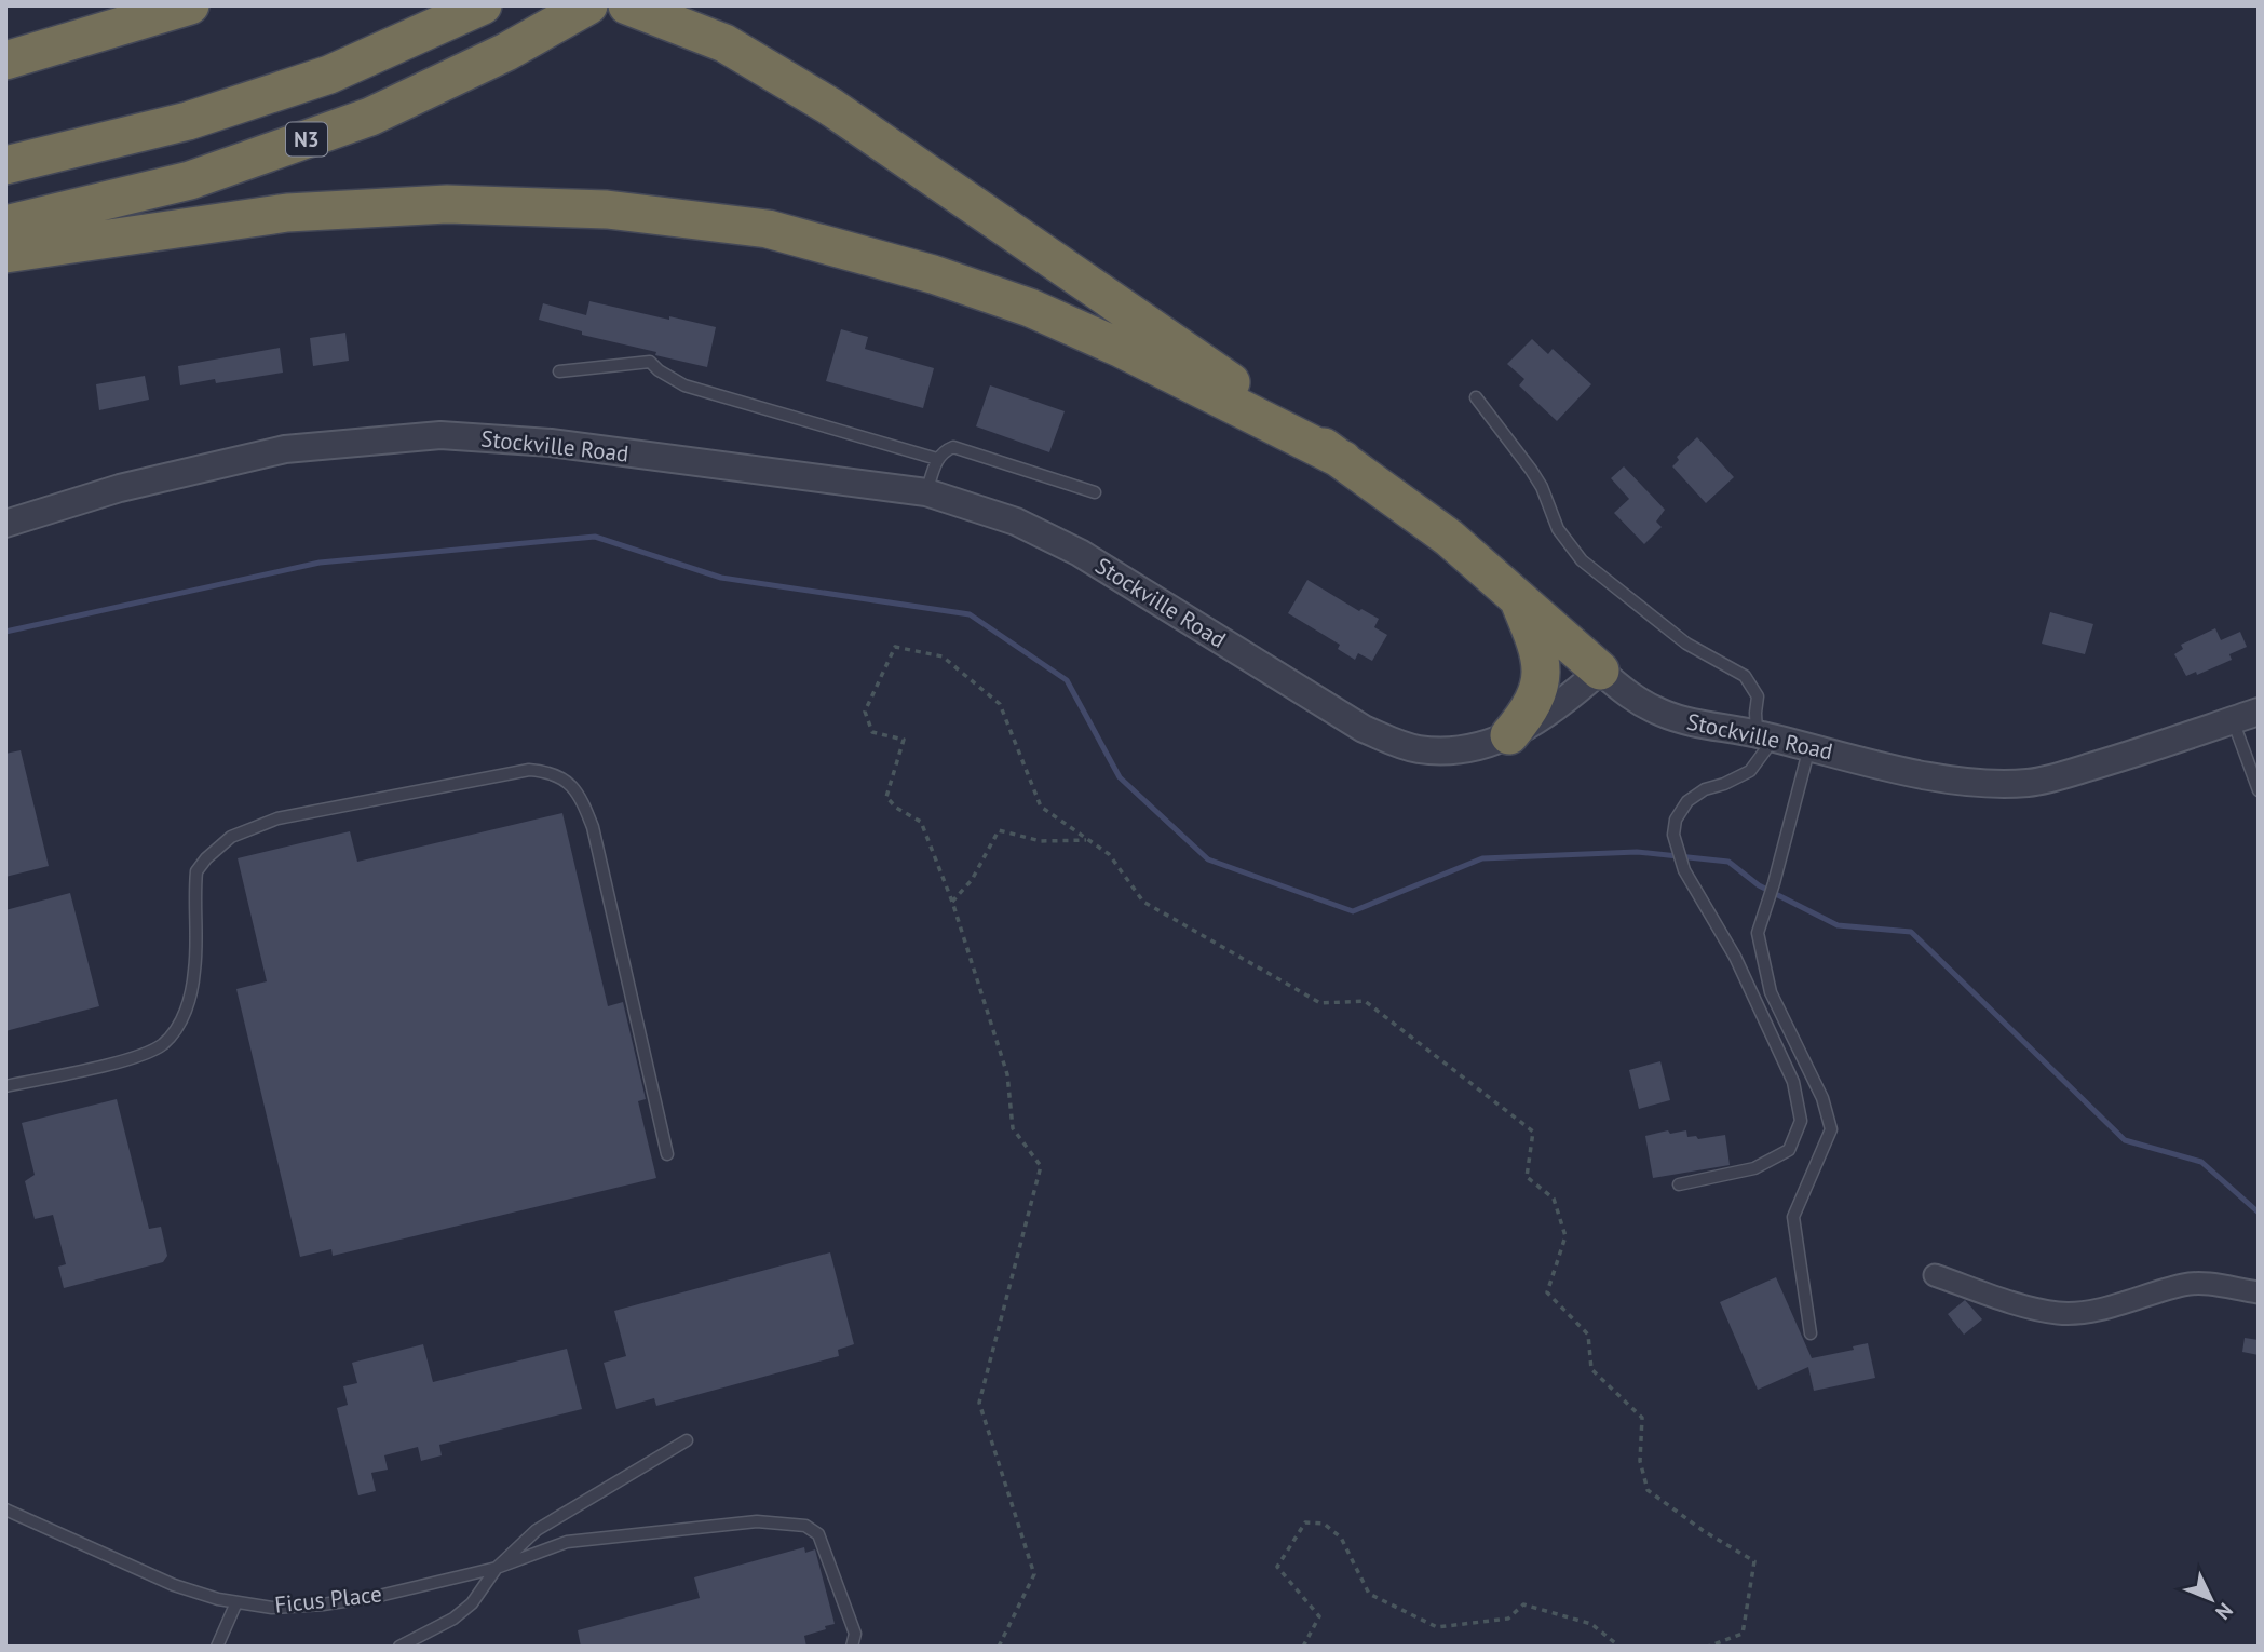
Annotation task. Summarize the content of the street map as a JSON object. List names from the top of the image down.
{
  "streets": {
    "highway": ["N3"],
    "street": ["Stockville Road"],
    "lane": ["Ficus Place"]
  },
  "north": "bottom right"
}
